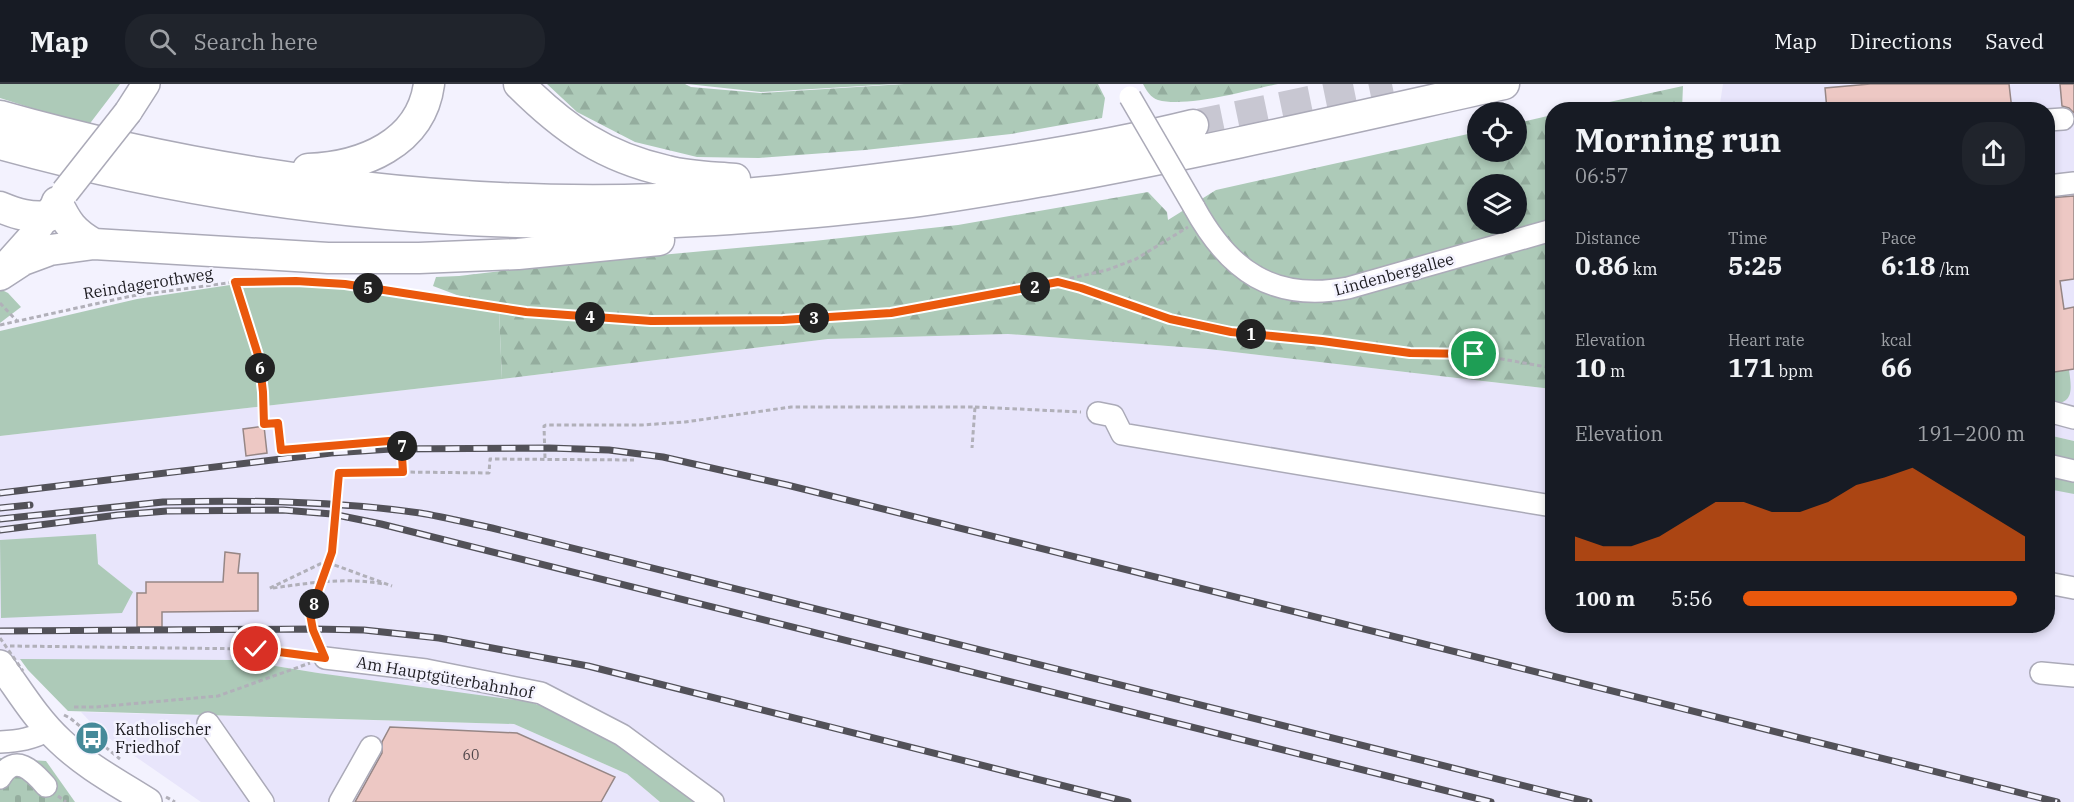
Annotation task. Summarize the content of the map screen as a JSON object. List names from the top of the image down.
{
  "streets": {
    "street": ["Lindenbergallee", "Am Hauptgüterbahnhof"],
    "path": ["Reindagerothweg"]
  },
  "crossings": [
    ["Lindenbergallee", "Reindagerothweg"]
  ],
  "places": {
    "bus stop": ["Katholischer Friedhof"]
  },
  "house_numbers": ["60"],
  "page": {
    "header": "Map",
    "search": "Search here",
    "nav": ["Map", "Directions", "Saved"],
    "heading": ["Morning run", "06:57"],
    "stats": [
      ["Distance", "0.86 km"],
      ["Time", "5:25"],
      ["Pace", "6:18 /km"],
      ["Elevation", "10 m"],
      ["Heart rate", "171 bpm"],
      ["kcal", "66"]
    ],
    "pins": [
      "2",
      "5",
      "4",
      "3",
      "1",
      "6",
      "7",
      "8"
    ],
    "chart": ["Elevation", "191–200 m"],
    "list": [
      {
        "name": "100 m",
        "note": "5:56"
      }
    ]
  }
}
